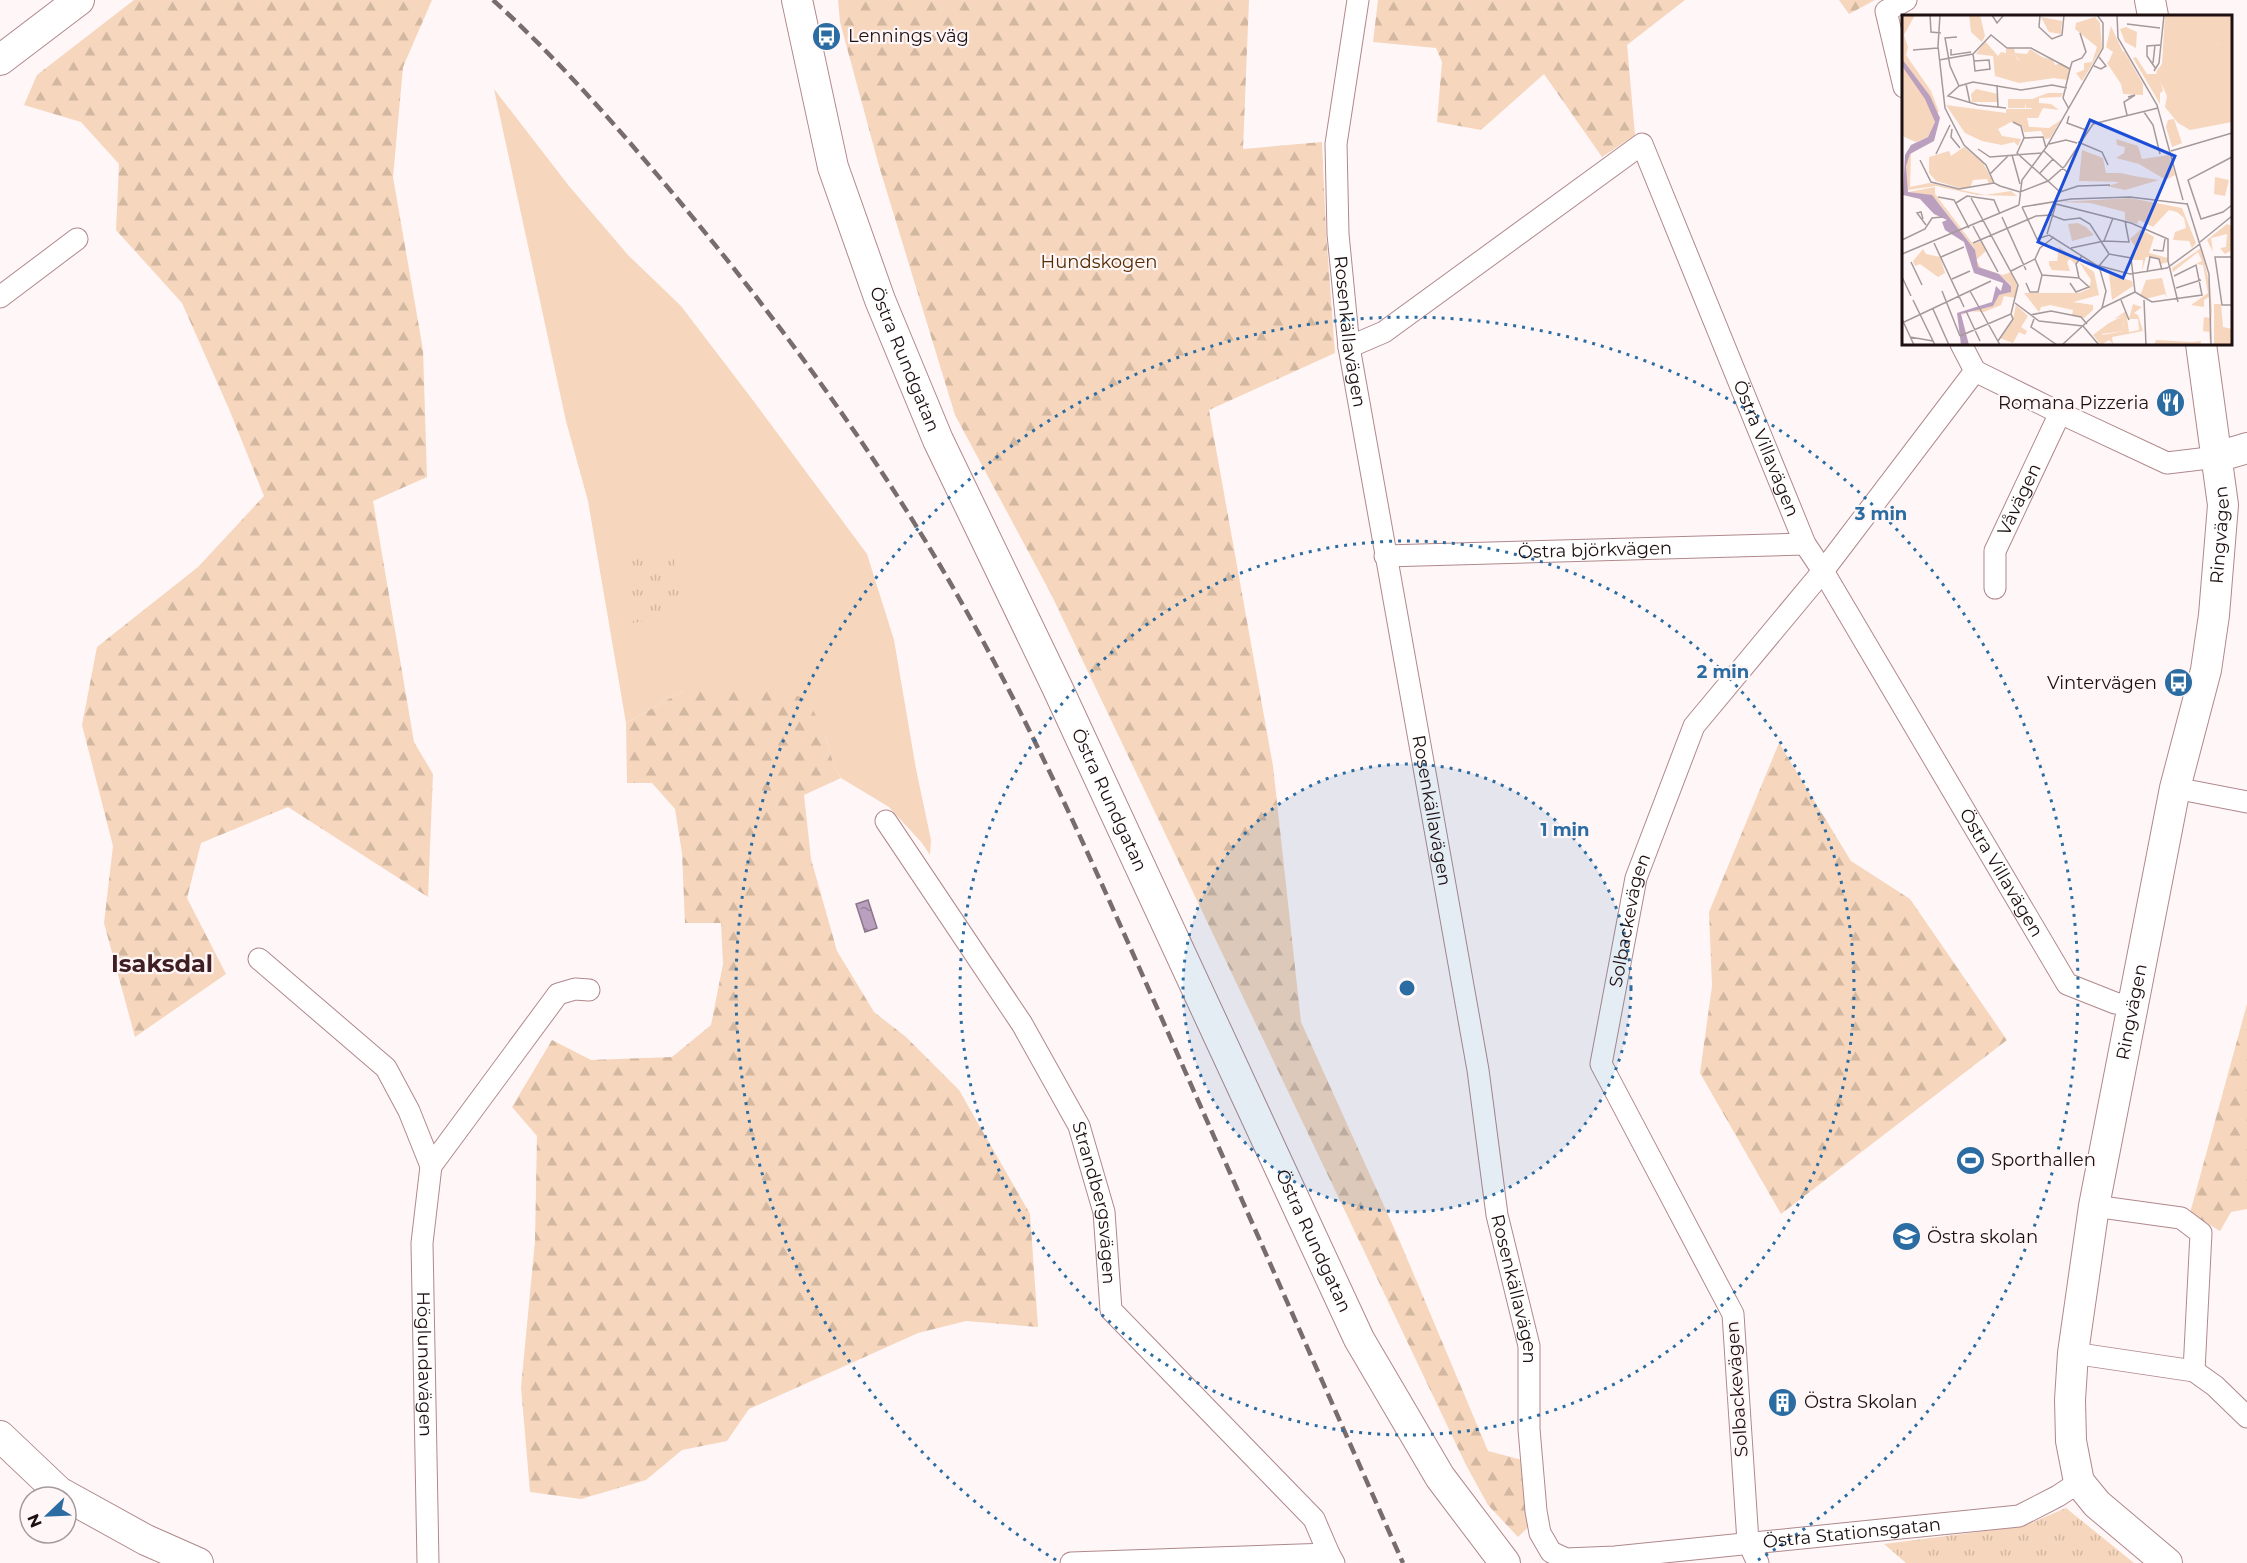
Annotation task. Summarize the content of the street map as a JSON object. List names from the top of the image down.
{
  "streets": {
    "main road": ["Östra Rundgatan", "Ringvägen"],
    "street": [
      "Rosenkällavägen",
      "Östra Villavägen",
      "Våvägen",
      "Östra björkvägen",
      "Solbackevägen",
      "Strandbergsvägen",
      "Höglundavägen",
      "Östra Stationsgatan"
    ]
  },
  "crossings": [
    ["Rosenkällavägen", "Östra Villavägen"],
    ["Rosenkällavägen", "Östra björkvägen"],
    ["Rosenkällavägen", "Östra Stationsgatan"],
    ["Östra Villavägen", "Ringvägen"],
    ["Östra Villavägen", "Östra björkvägen"],
    ["Östra Villavägen", "Solbackevägen"],
    ["Ringvägen", "Östra Stationsgatan"],
    ["Solbackevägen", "Östra Stationsgatan"]
  ],
  "districts": ["Isaksdal"],
  "parks": ["Hundskogen"],
  "places": {
    "bus stop": ["Lennings väg", "Vintervägen"],
    "restaurant": ["Romana Pizzeria"],
    "sports": ["Sporthallen"],
    "school or university": ["Östra skolan"],
    "building": ["Östra Skolan"]
  },
  "north": "bottom left",
  "rings": ["3 min", "2 min", "1 min"]
}
